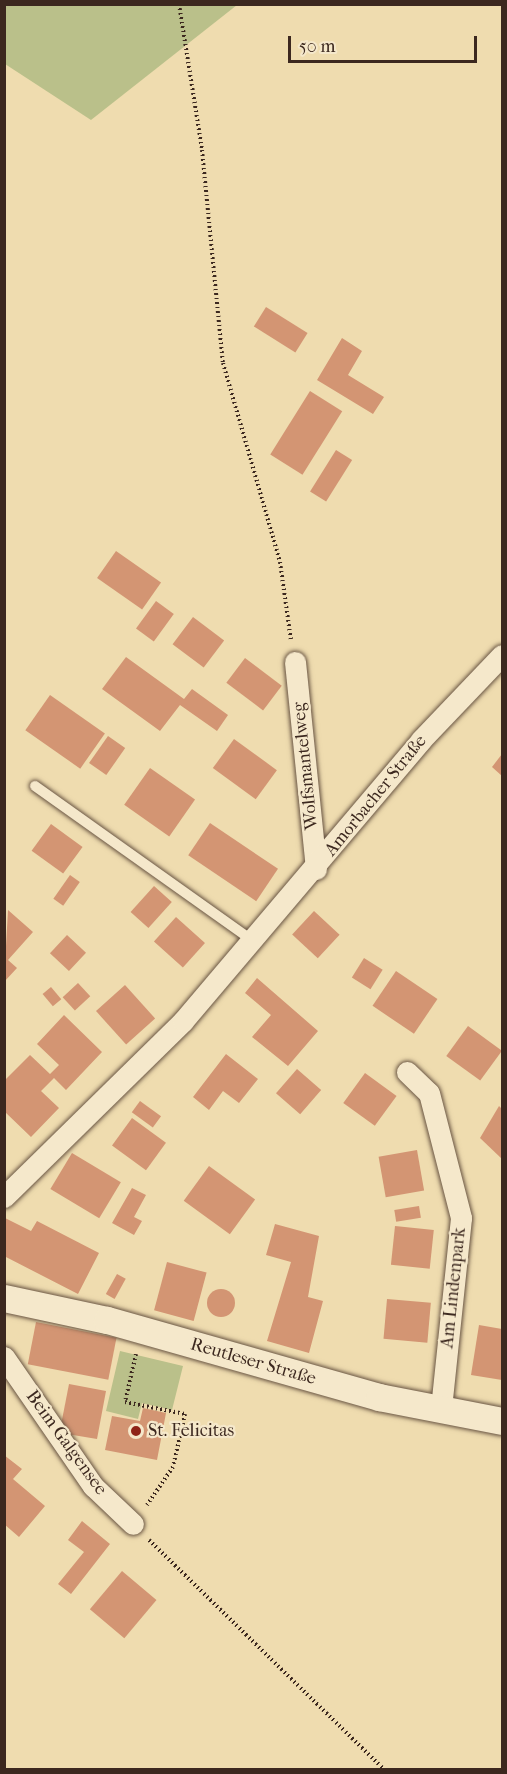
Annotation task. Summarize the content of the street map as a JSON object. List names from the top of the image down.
{
  "streets": {
    "street": [
      "Wolfsmantelweg",
      "Amorbacher Straße",
      "Am Lindenpark",
      "Reutleser Straße",
      "Beim Galgensee"
    ]
  },
  "crossings": [
    ["Wolfsmantelweg", "Amorbacher Straße"],
    ["Am Lindenpark", "Reutleser Straße"]
  ],
  "places": ["St. Felicitas"],
  "scale_bar": "50 m"
}
